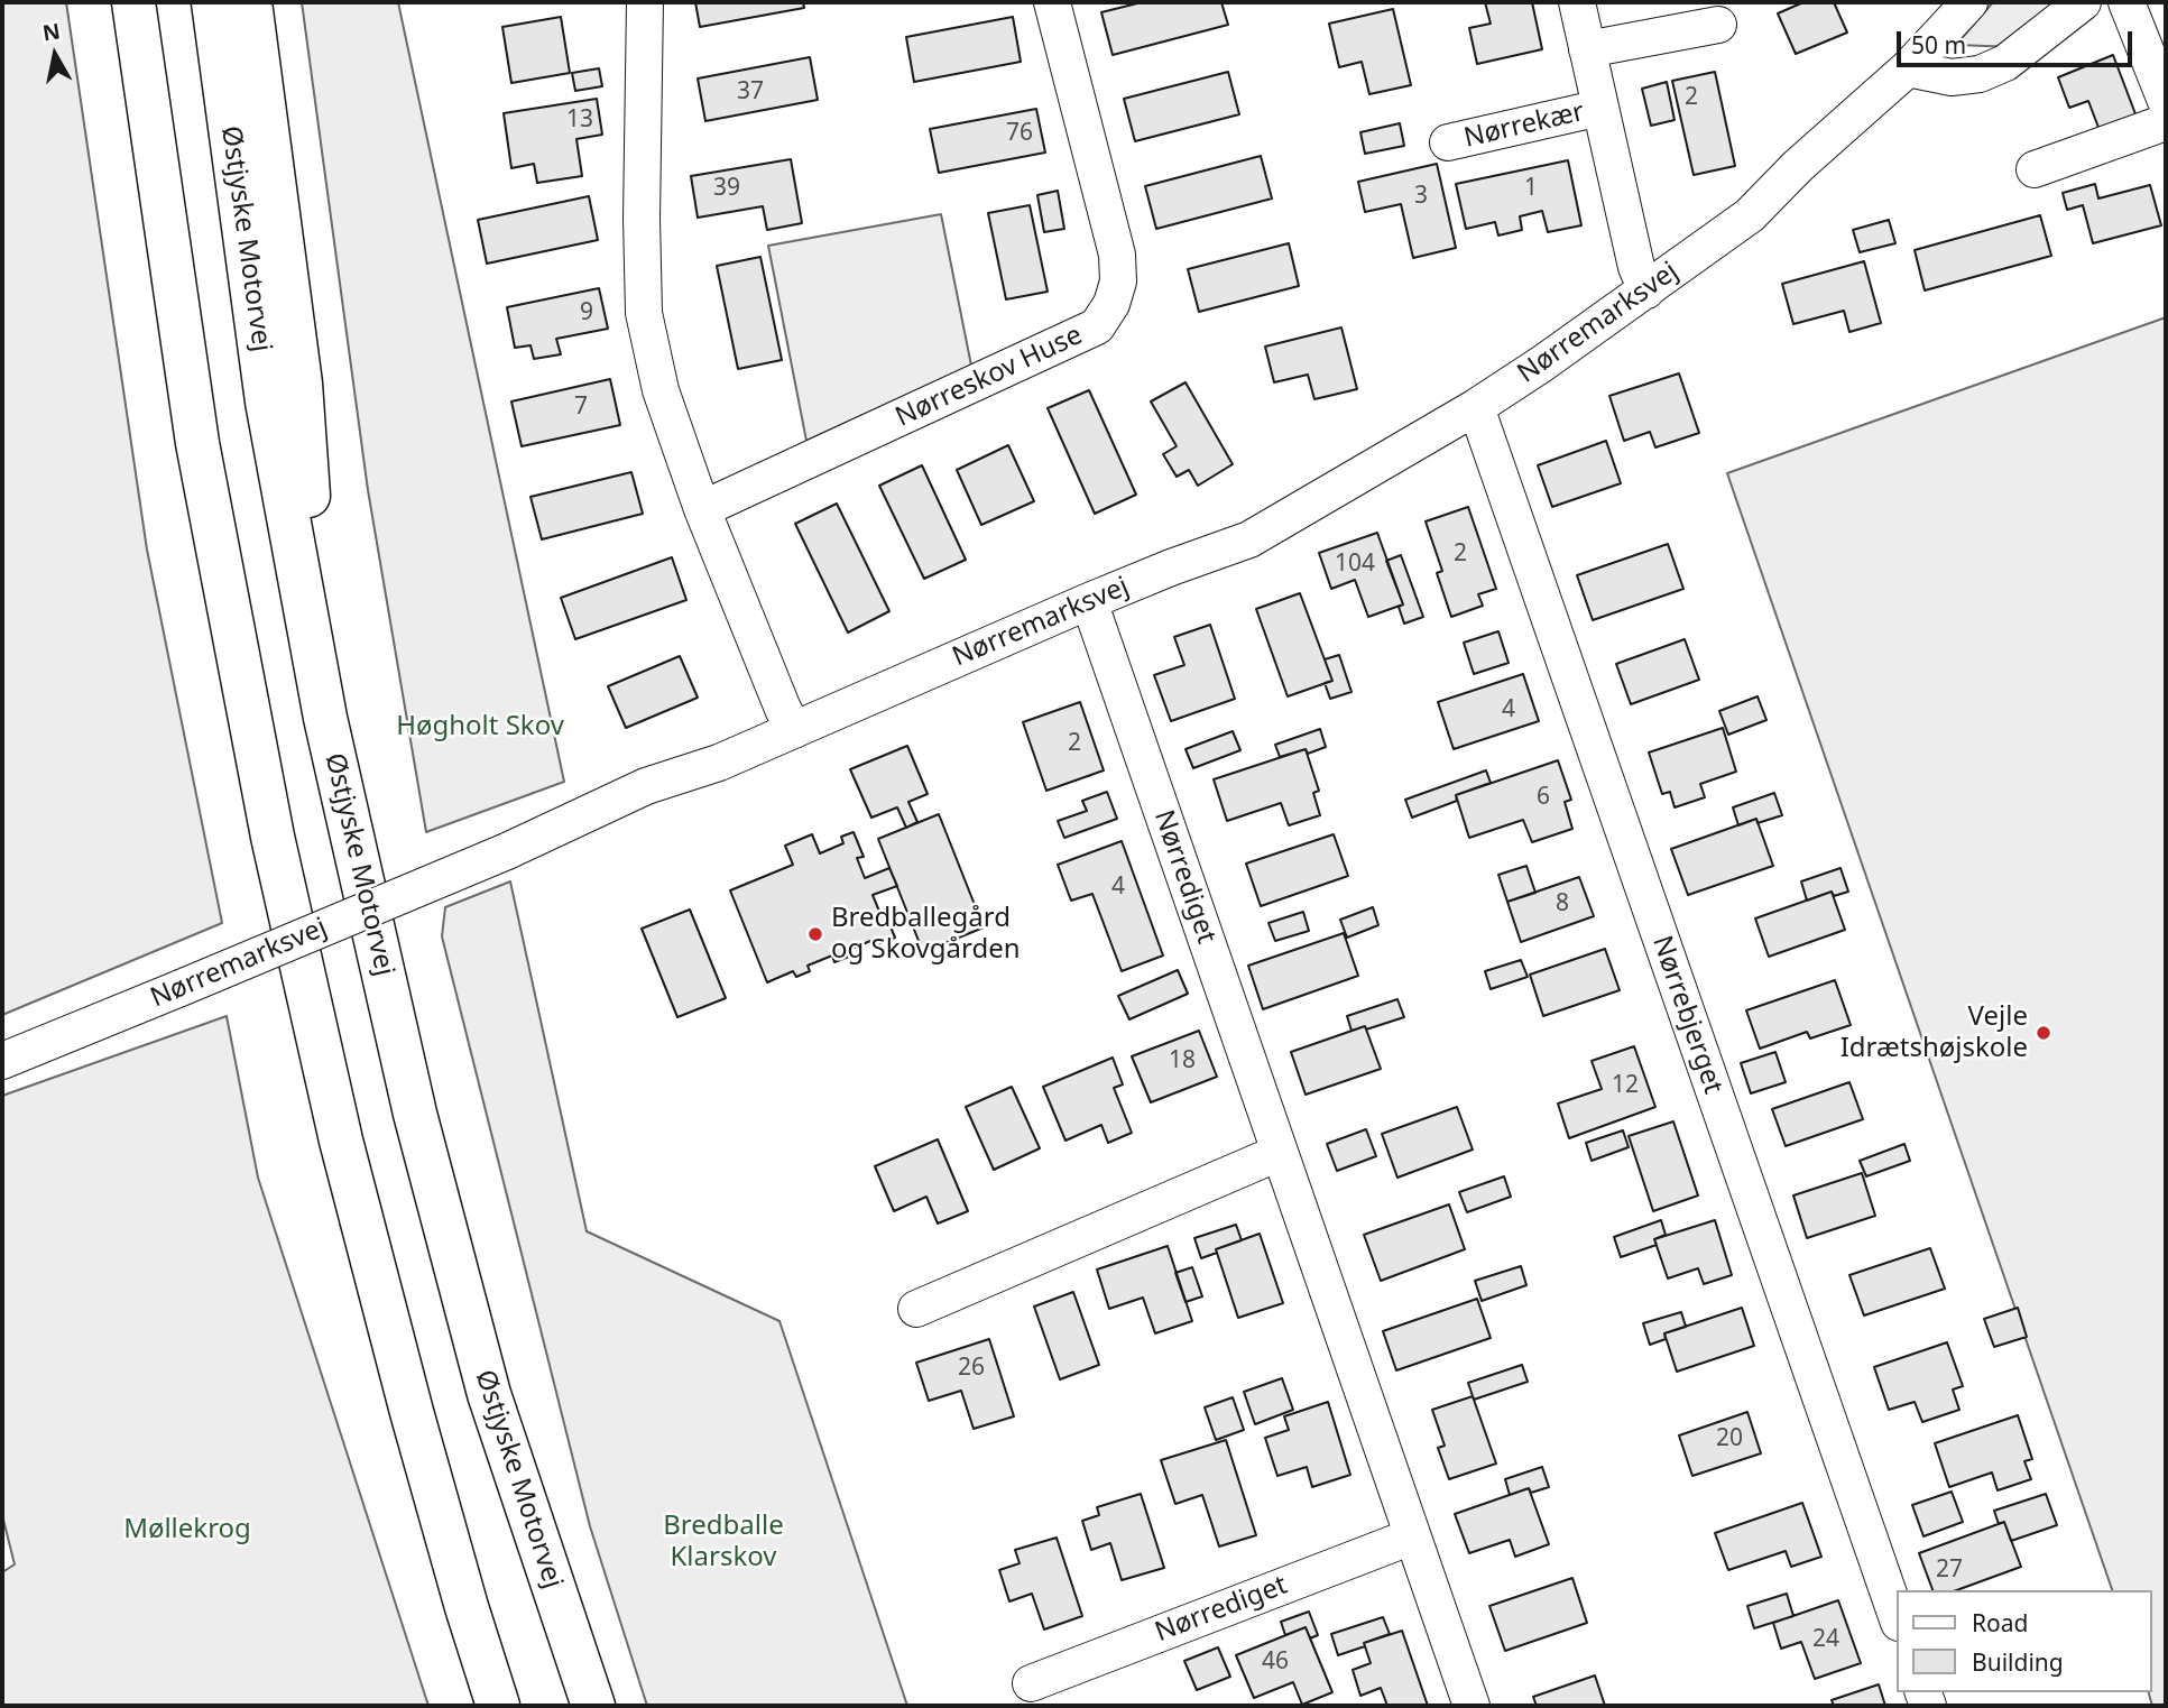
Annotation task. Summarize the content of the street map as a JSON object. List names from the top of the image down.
{
  "streets": {
    "highway": ["Østjyske Motorvej"],
    "street": [
      "Nørrekær",
      "Nørremarksvej",
      "Nørreskov Huse",
      "Nørrediget",
      "Nørrebjerget"
    ]
  },
  "crossings": [
    ["Nørrekær", "Nørremarksvej"],
    ["Nørremarksvej", "Nørrediget"],
    ["Nørremarksvej", "Nørrebjerget"]
  ],
  "parks": ["Høgholt Skov", "Bredballe Klarskov", "Møllekrog"],
  "places": ["Bredballegård og Skovgården", "Vejle Idrætshøjskole"],
  "house_numbers": [
    "37",
    "2",
    "13",
    "76",
    "39",
    "1",
    "3",
    "9",
    "7",
    "2",
    "104",
    "4",
    "2",
    "6",
    "4",
    "8",
    "18",
    "12",
    "26",
    "20",
    "27",
    "24",
    "46"
  ],
  "legend": ["Road", "Building"],
  "scale_bar": "50 m",
  "north": "top"
}
